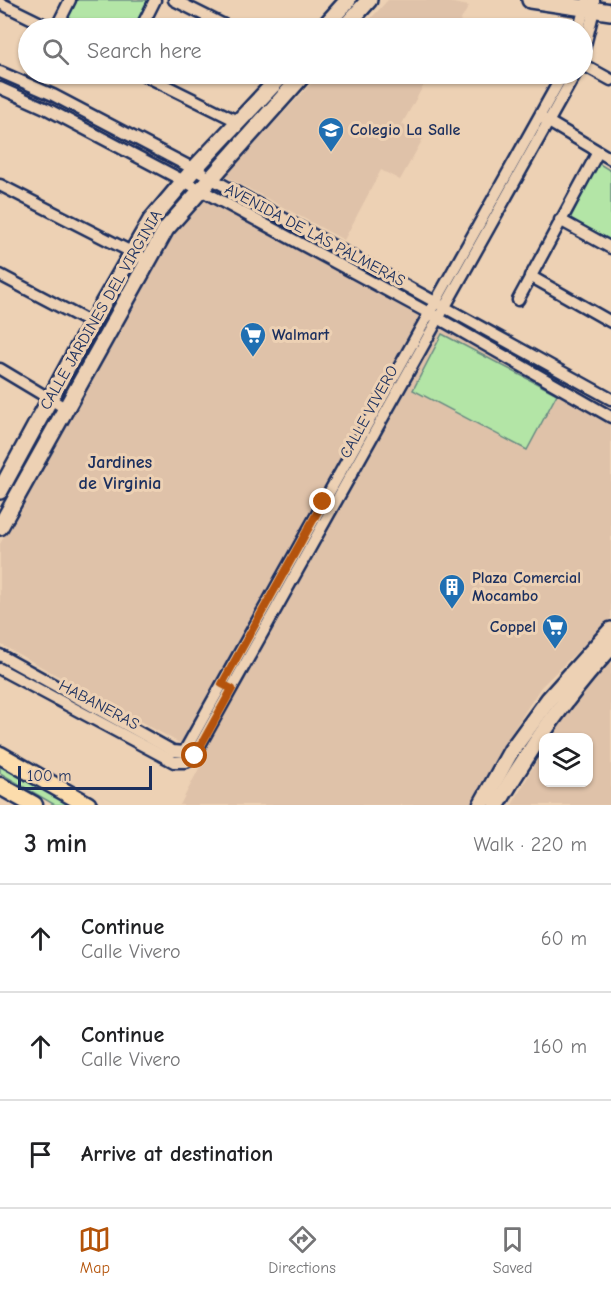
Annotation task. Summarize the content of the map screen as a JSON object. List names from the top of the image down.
{
  "streets": {
    "street": [
      "AVENIDA DE LAS PALMERAS",
      "CALLE JARDINES DEL VIRGINIA",
      "CALLE VIVERO",
      "HABANERAS"
    ]
  },
  "crossings": [
    ["AVENIDA DE LAS PALMERAS", "CALLE JARDINES DEL VIRGINIA"],
    ["AVENIDA DE LAS PALMERAS", "CALLE VIVERO"],
    ["CALLE VIVERO", "HABANERAS"]
  ],
  "districts": ["Jardines de Virginia"],
  "places": {
    "school or university": ["Colegio La Salle"],
    "supermarket": ["Walmart", "Coppel"],
    "building": ["Plaza Comercial Mocambo"]
  },
  "scale_bar": "100 m",
  "page": {
    "search": "Search here",
    "scale": "100 m",
    "heading": ["3 min", "Walk · 220 m"],
    "list": [
      ["Continue", "Calle Vivero", "60 m"],
      ["Continue", "Calle Vivero", "160 m"],
      "Arrive at destination"
    ],
    "nav": ["Map", "Directions", "Saved"]
  }
}
